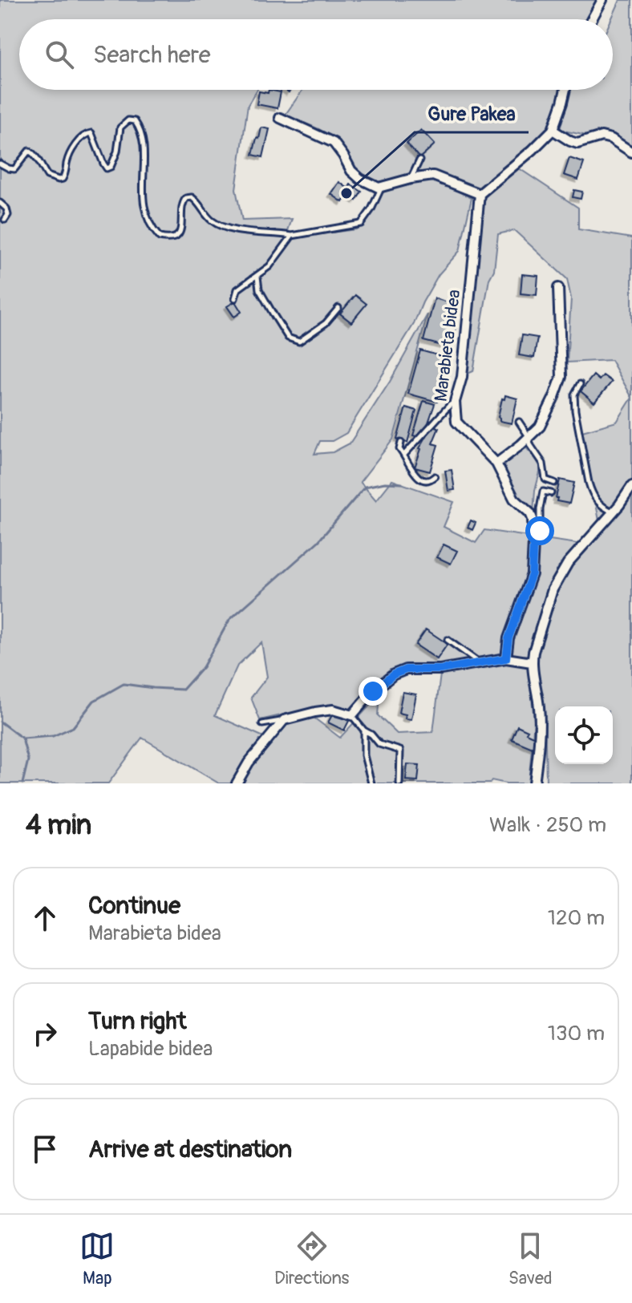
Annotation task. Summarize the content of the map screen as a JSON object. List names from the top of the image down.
{
  "streets": {
    "street": ["Marabieta bidea"]
  },
  "places": ["Gure Pakea"],
  "page": {
    "search": "Search here",
    "heading": ["4 min", "Walk · 250 m"],
    "list": [
      ["Continue", "Marabieta bidea", "120 m"],
      ["Turn right", "Lapabide bidea", "130 m"],
      "Arrive at destination"
    ],
    "nav": ["Map", "Directions", "Saved"]
  }
}
